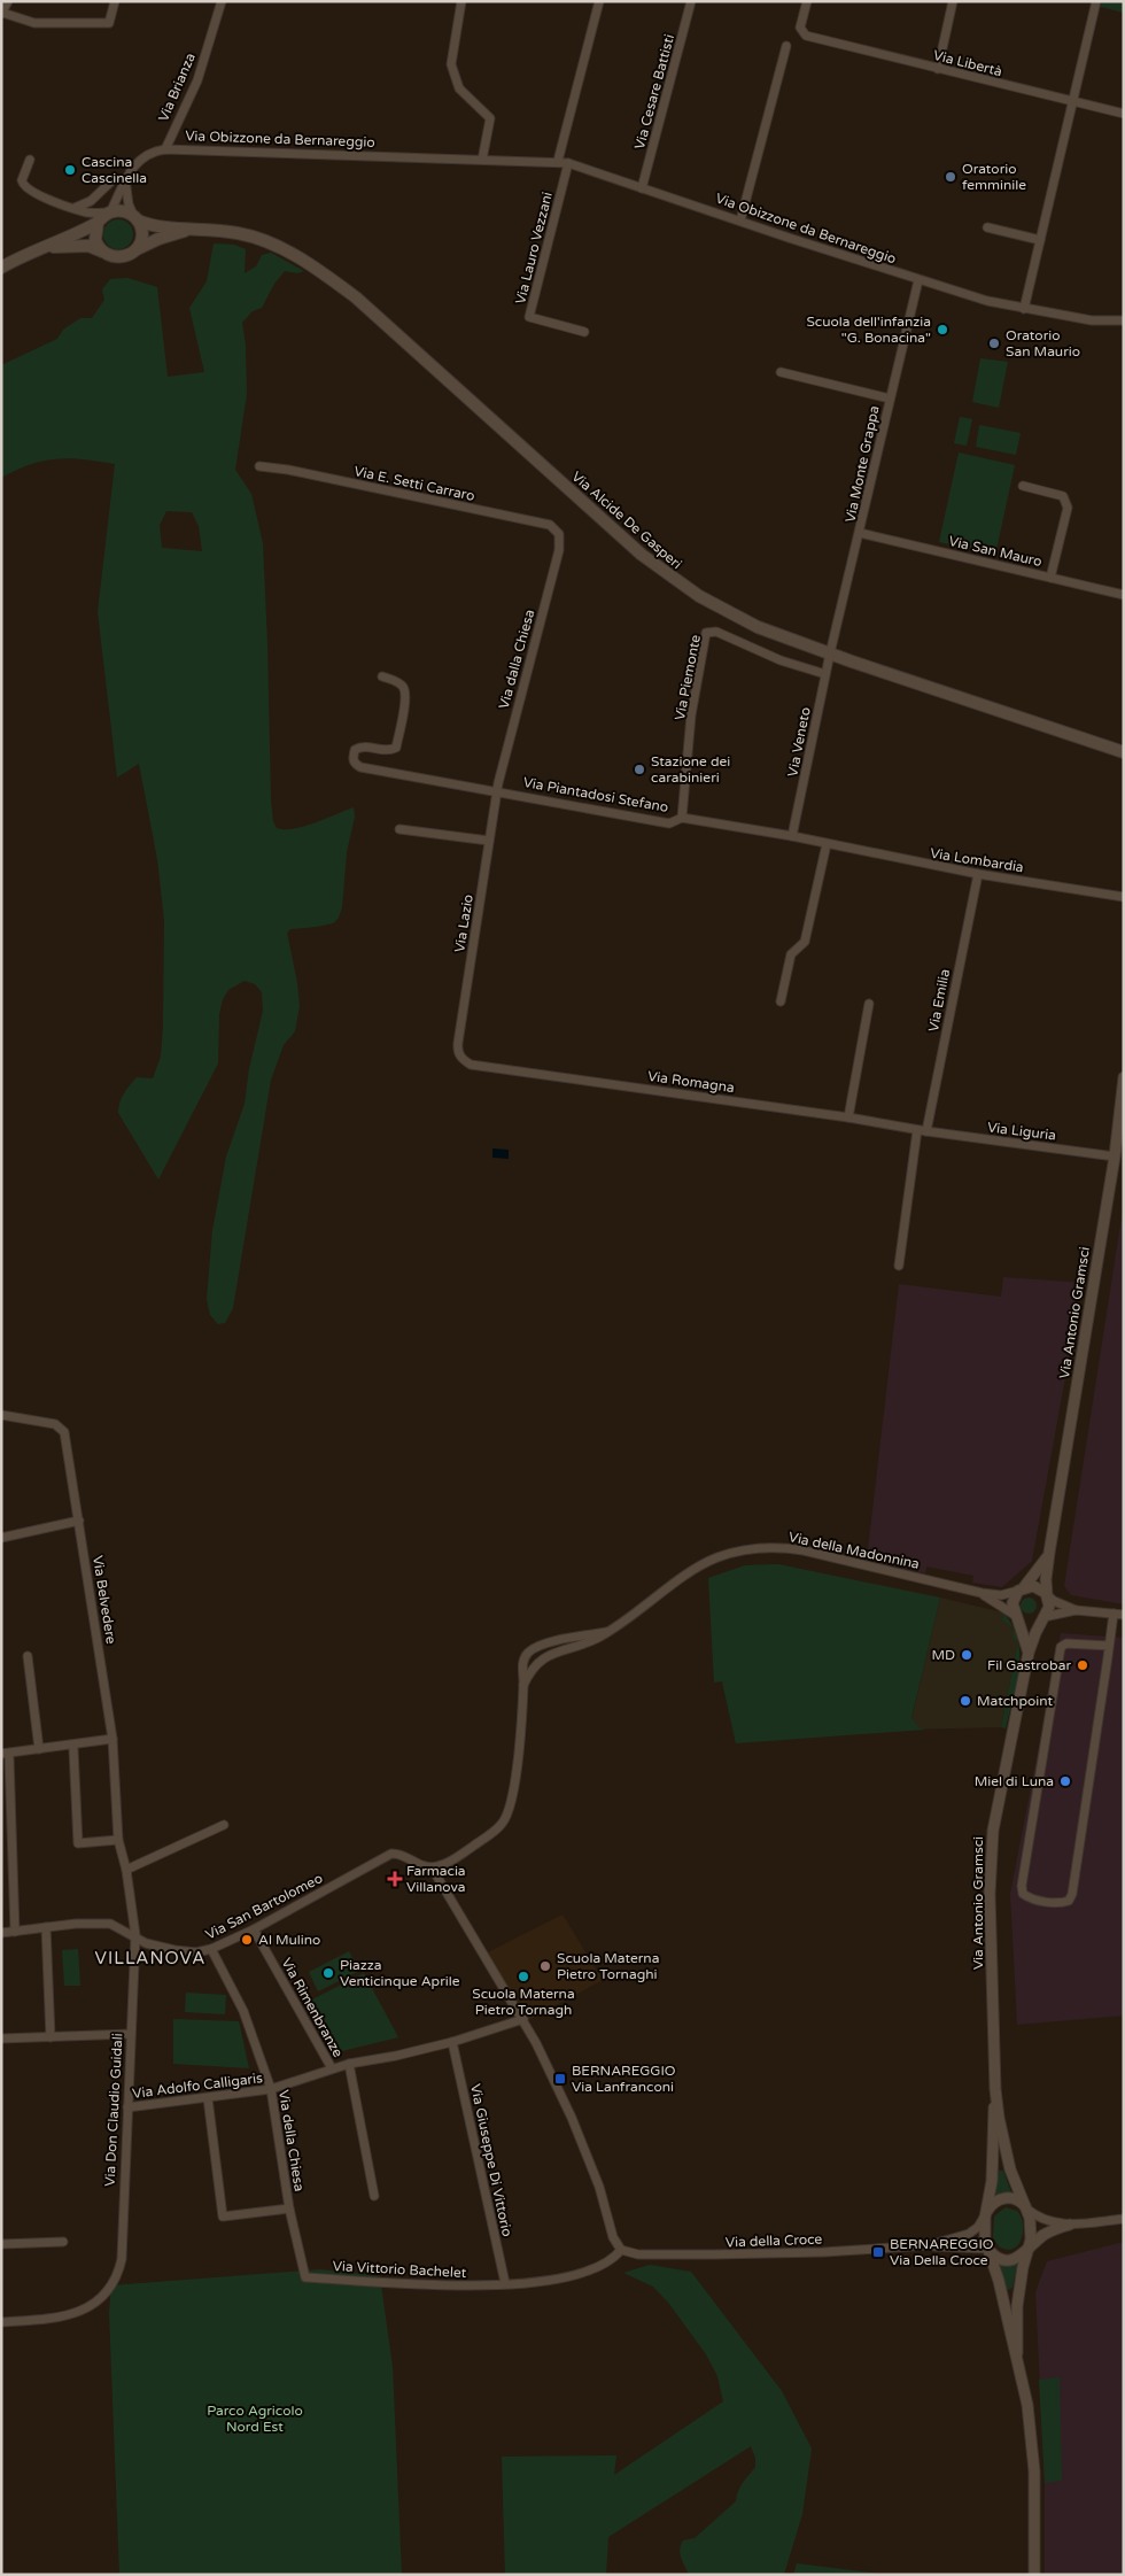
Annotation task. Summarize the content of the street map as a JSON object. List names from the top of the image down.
{
  "streets": {
    "main road": ["Via Alcide De Gasperi"],
    "street": [
      "Via Libertà",
      "Via Brianza",
      "Via Cesare Battisti",
      "Via Obizzone da Bernareggio",
      "Via Lauro Vezzani",
      "Via Monte Grappa",
      "Via E. Setti Carraro",
      "Via San Mauro",
      "Via dalla Chiesa",
      "Via Piemonte",
      "Via Veneto",
      "Via Piantadosi Stefano",
      "Via Lombardia",
      "Via Lazio",
      "Via Emilia",
      "Via Romagna",
      "Via Liguria",
      "Via Antonio Gramsci",
      "Via della Madonnina",
      "Via Belvedere",
      "Via San Bartolomeo",
      "Via Rimenbranze",
      "Via Adolfo Calligaris",
      "Via Don Claudio Guidali",
      "Via della Chiesa",
      "Via Giuseppe Di Vittorio",
      "Via della Croce",
      "Via Vittorio Bachelet"
    ]
  },
  "crossings": [
    ["Via Brianza", "Via Obizzone da Bernareggio"],
    ["Via Cesare Battisti", "Via Obizzone da Bernareggio"],
    ["Via Obizzone da Bernareggio", "Via Lauro Vezzani"],
    ["Via Obizzone da Bernareggio", "Via Monte Grappa"],
    ["Via Obizzone da Bernareggio", "Via Alcide De Gasperi"],
    ["Via Monte Grappa", "Via Alcide De Gasperi"],
    ["Via Monte Grappa", "Via San Mauro"],
    ["Via Monte Grappa", "Via Veneto"],
    ["Via E. Setti Carraro", "Via dalla Chiesa"],
    ["Via Alcide De Gasperi", "Via Veneto"],
    ["Via dalla Chiesa", "Via Piantadosi Stefano"],
    ["Via dalla Chiesa", "Via Lazio"],
    ["Via Piemonte", "Via Veneto"],
    ["Via Piemonte", "Via Piantadosi Stefano"],
    ["Via Veneto", "Via Piantadosi Stefano"],
    ["Via Veneto", "Via Lombardia"],
    ["Via Piantadosi Stefano", "Via Lombardia"],
    ["Via Piantadosi Stefano", "Via Lazio"],
    ["Via Lombardia", "Via Emilia"],
    ["Via Lazio", "Via Romagna"],
    ["Via Emilia", "Via Romagna"],
    ["Via Emilia", "Via Liguria"],
    ["Via Romagna", "Via Liguria"],
    ["Via Liguria", "Via Antonio Gramsci"],
    ["Via Antonio Gramsci", "Via della Madonnina"],
    ["Via della Madonnina", "Via San Bartolomeo"],
    ["Via Belvedere", "Via San Bartolomeo"],
    ["Via Belvedere", "Via Don Claudio Guidali"],
    ["Via San Bartolomeo", "Via Rimenbranze"],
    ["Via San Bartolomeo", "Via Don Claudio Guidali"],
    ["Via San Bartolomeo", "Via della Chiesa"],
    ["Via Rimenbranze", "Via Adolfo Calligaris"],
    ["Via Adolfo Calligaris", "Via Don Claudio Guidali"],
    ["Via Adolfo Calligaris", "Via della Chiesa"],
    ["Via Adolfo Calligaris", "Via Giuseppe Di Vittorio"],
    ["Via della Chiesa", "Via Vittorio Bachelet"],
    ["Via Giuseppe Di Vittorio", "Via Vittorio Bachelet"],
    ["Via della Croce", "Via Vittorio Bachelet"]
  ],
  "districts": ["VILLANOVA"],
  "parks": ["Parco Agricolo Nord Est"],
  "places": {
    "other": [
      "Cascina Cascinella",
      "Oratorio femminile",
      "Scuola dell'infanzia \"G. Bonacina\"",
      "Oratorio San Maurio",
      "Stazione dei carabinieri",
      "MD",
      "Fil Gastrobar",
      "Matchpoint",
      "Miel di Luna",
      "Al Mulino",
      "Scuola Materna Pietro Tornaghi",
      "Piazza Venticinque Aprile",
      "Scuola Materna Pietro Tornagh"
    ],
    "health": ["Farmacia Villanova"],
    "transit": ["BERNAREGGIO Via Lanfranconi", "BERNAREGGIO Via Della Croce"]
  }
}
